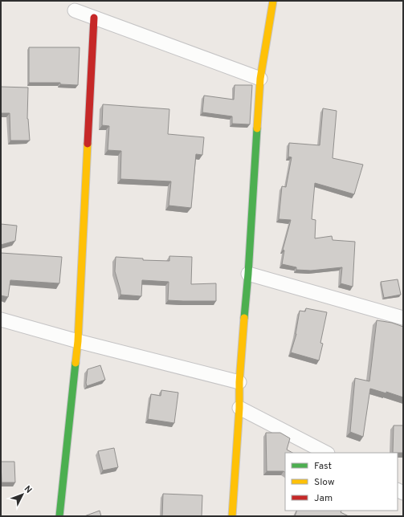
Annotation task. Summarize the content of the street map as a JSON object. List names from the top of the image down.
{
  "legend": ["Fast", "Slow", "Jam"],
  "north": "top right"
}
